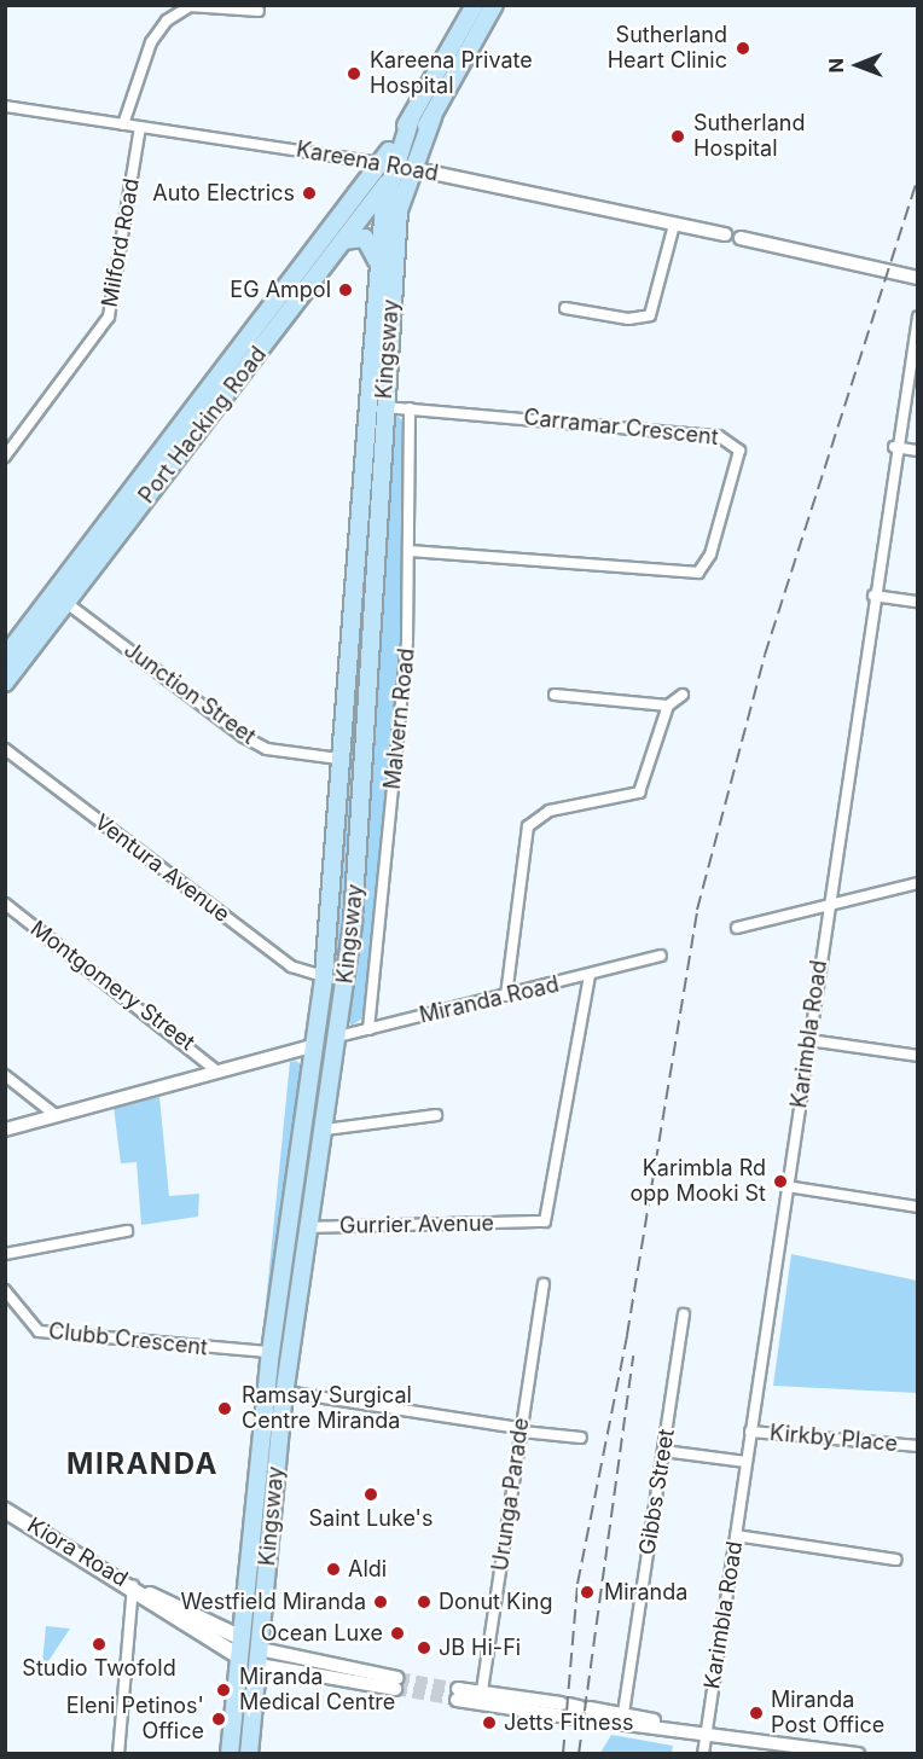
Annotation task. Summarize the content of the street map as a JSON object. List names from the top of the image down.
{
  "streets": {
    "main road": [
      "Kingsway",
      "Port Hacking Road",
      "Miranda Road",
      "Gurrier Avenue",
      "Kiora Road"
    ],
    "street": [
      "Kareena Road",
      "Milford Road",
      "Carramar Crescent",
      "Junction Street",
      "Malvern Road",
      "Ventura Avenue",
      "Montgomery Street",
      "Karimbla Road",
      "Clubb Crescent",
      "Kirkby Place",
      "Gibbs Street",
      "Urunga Parade"
    ]
  },
  "crossings": [
    ["Kareena Road", "Milford Road"],
    ["Kareena Road", "Kingsway"],
    ["Kareena Road", "Port Hacking Road"],
    ["Kingsway", "Port Hacking Road"],
    ["Kingsway", "Carramar Crescent"],
    ["Kingsway", "Junction Street"],
    ["Kingsway", "Ventura Avenue"],
    ["Kingsway", "Miranda Road"],
    ["Kingsway", "Gurrier Avenue"],
    ["Kingsway", "Clubb Crescent"],
    ["Kingsway", "Kiora Road"],
    ["Port Hacking Road", "Junction Street"],
    ["Carramar Crescent", "Malvern Road"],
    ["Malvern Road", "Miranda Road"],
    ["Miranda Road", "Gurrier Avenue"],
    ["Karimbla Road", "Kirkby Place"]
  ],
  "districts": ["MIRANDA"],
  "places": [
    "Sutherland Heart Clinic",
    "Kareena Private Hospital",
    "Sutherland Hospital",
    "Auto Electrics",
    "EG Ampol",
    "Karimbla Rd opp Mooki St",
    "Ramsay Surgical Centre Miranda",
    "Saint Luke's",
    "Aldi",
    "Miranda",
    "Westfield Miranda",
    "Donut King",
    "Ocean Luxe",
    "Studio Twofold",
    "JB Hi-Fi",
    "Miranda Medical Centre",
    "Miranda Post Office",
    "Eleni Petinos' Office",
    "Jetts Fitness"
  ],
  "north": "left"
}
